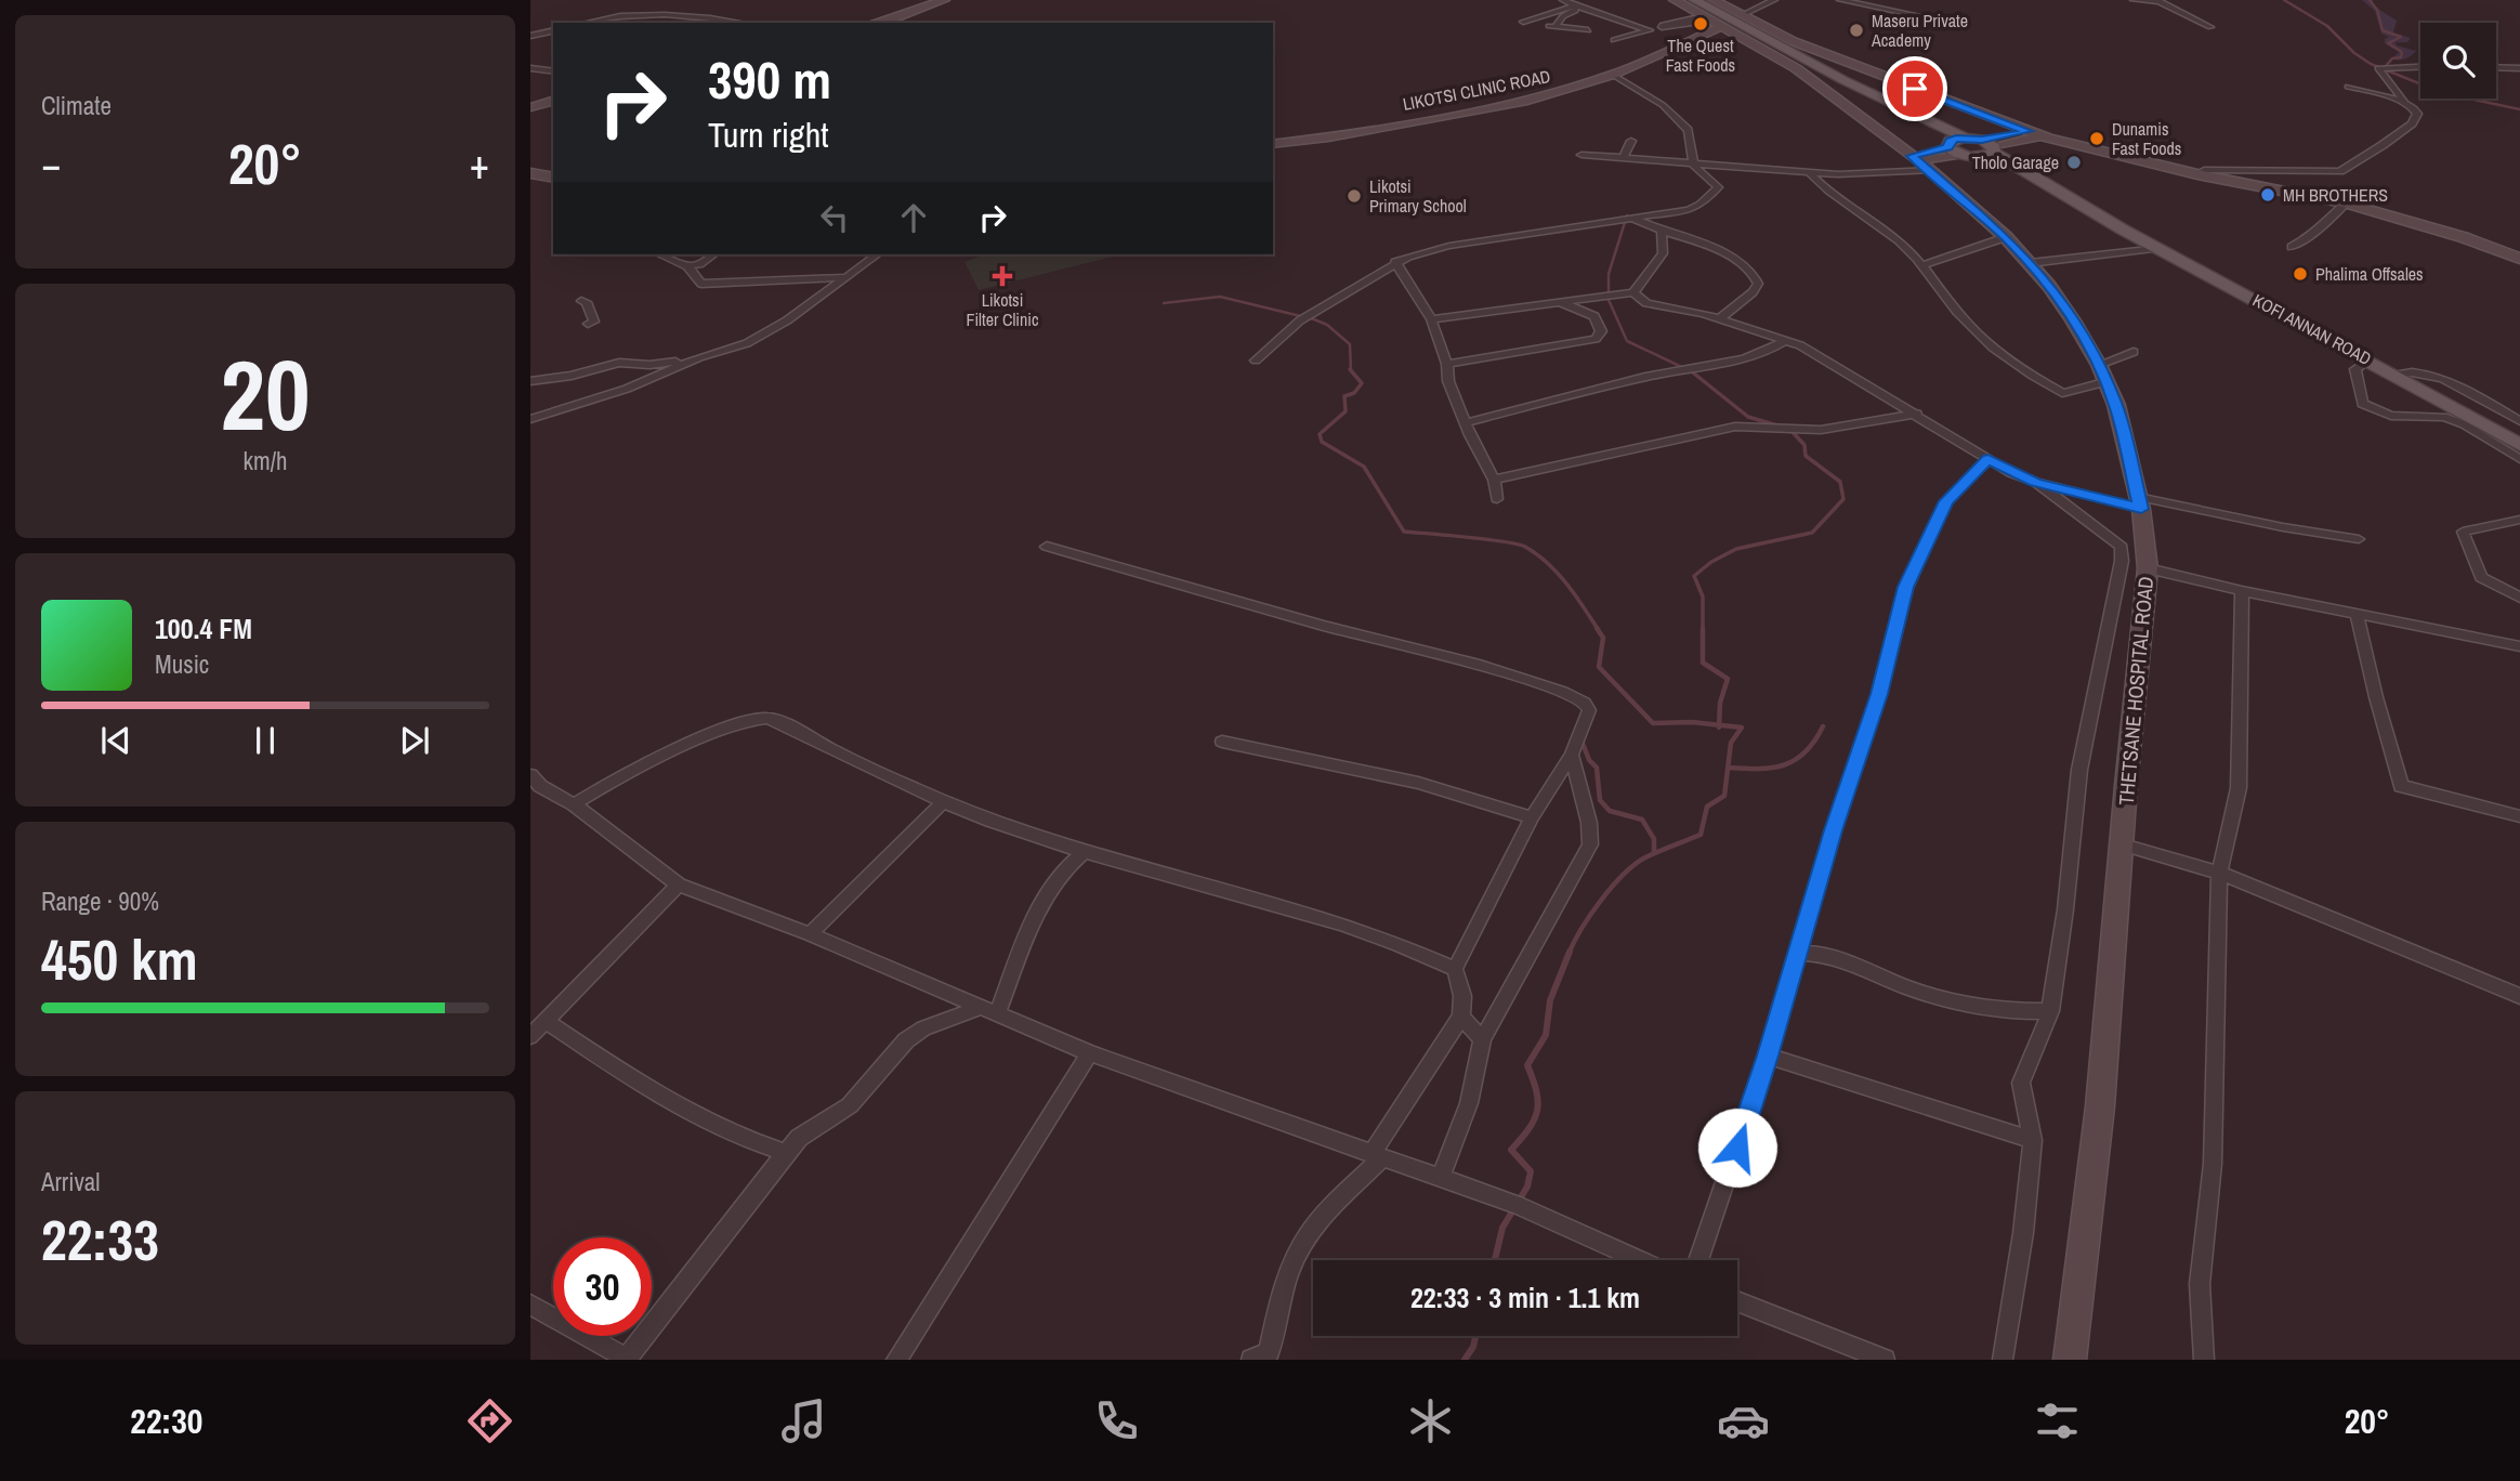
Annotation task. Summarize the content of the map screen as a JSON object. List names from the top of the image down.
{
  "streets": {
    "main road": ["KOFI ANNAN ROAD"],
    "street": ["LIKOTSI CLINIC ROAD", "THETSANE HOSPITAL ROAD"]
  },
  "crossings": [
    ["LIKOTSI CLINIC ROAD", "THETSANE HOSPITAL ROAD"]
  ],
  "places": {
    "other": [
      "The Quest Fast Foods",
      "Maseru Private Academy",
      "Dunamis Fast Foods",
      "Tholo Garage",
      "MH BROTHERS",
      "Likotsi Primary School",
      "Phalima Offsales"
    ],
    "health": ["Likotsi Filter Clinic"]
  },
  "page": {
    "tile": [
      "Climate",
      ["20", "km/h"],
      ["Range · 90%", "450 km"],
      ["Arrival", "22:33"]
    ],
    "turn": ["390 m", "Turn right"],
    "heat": ["−", "20°", "+"],
    "song": ["100.4 FM", "Music"],
    "limit": "30",
    "trip": "22:33 · 3 min · 1.1 km",
    "tabs": ["22:30", "20°"]
  }
}
